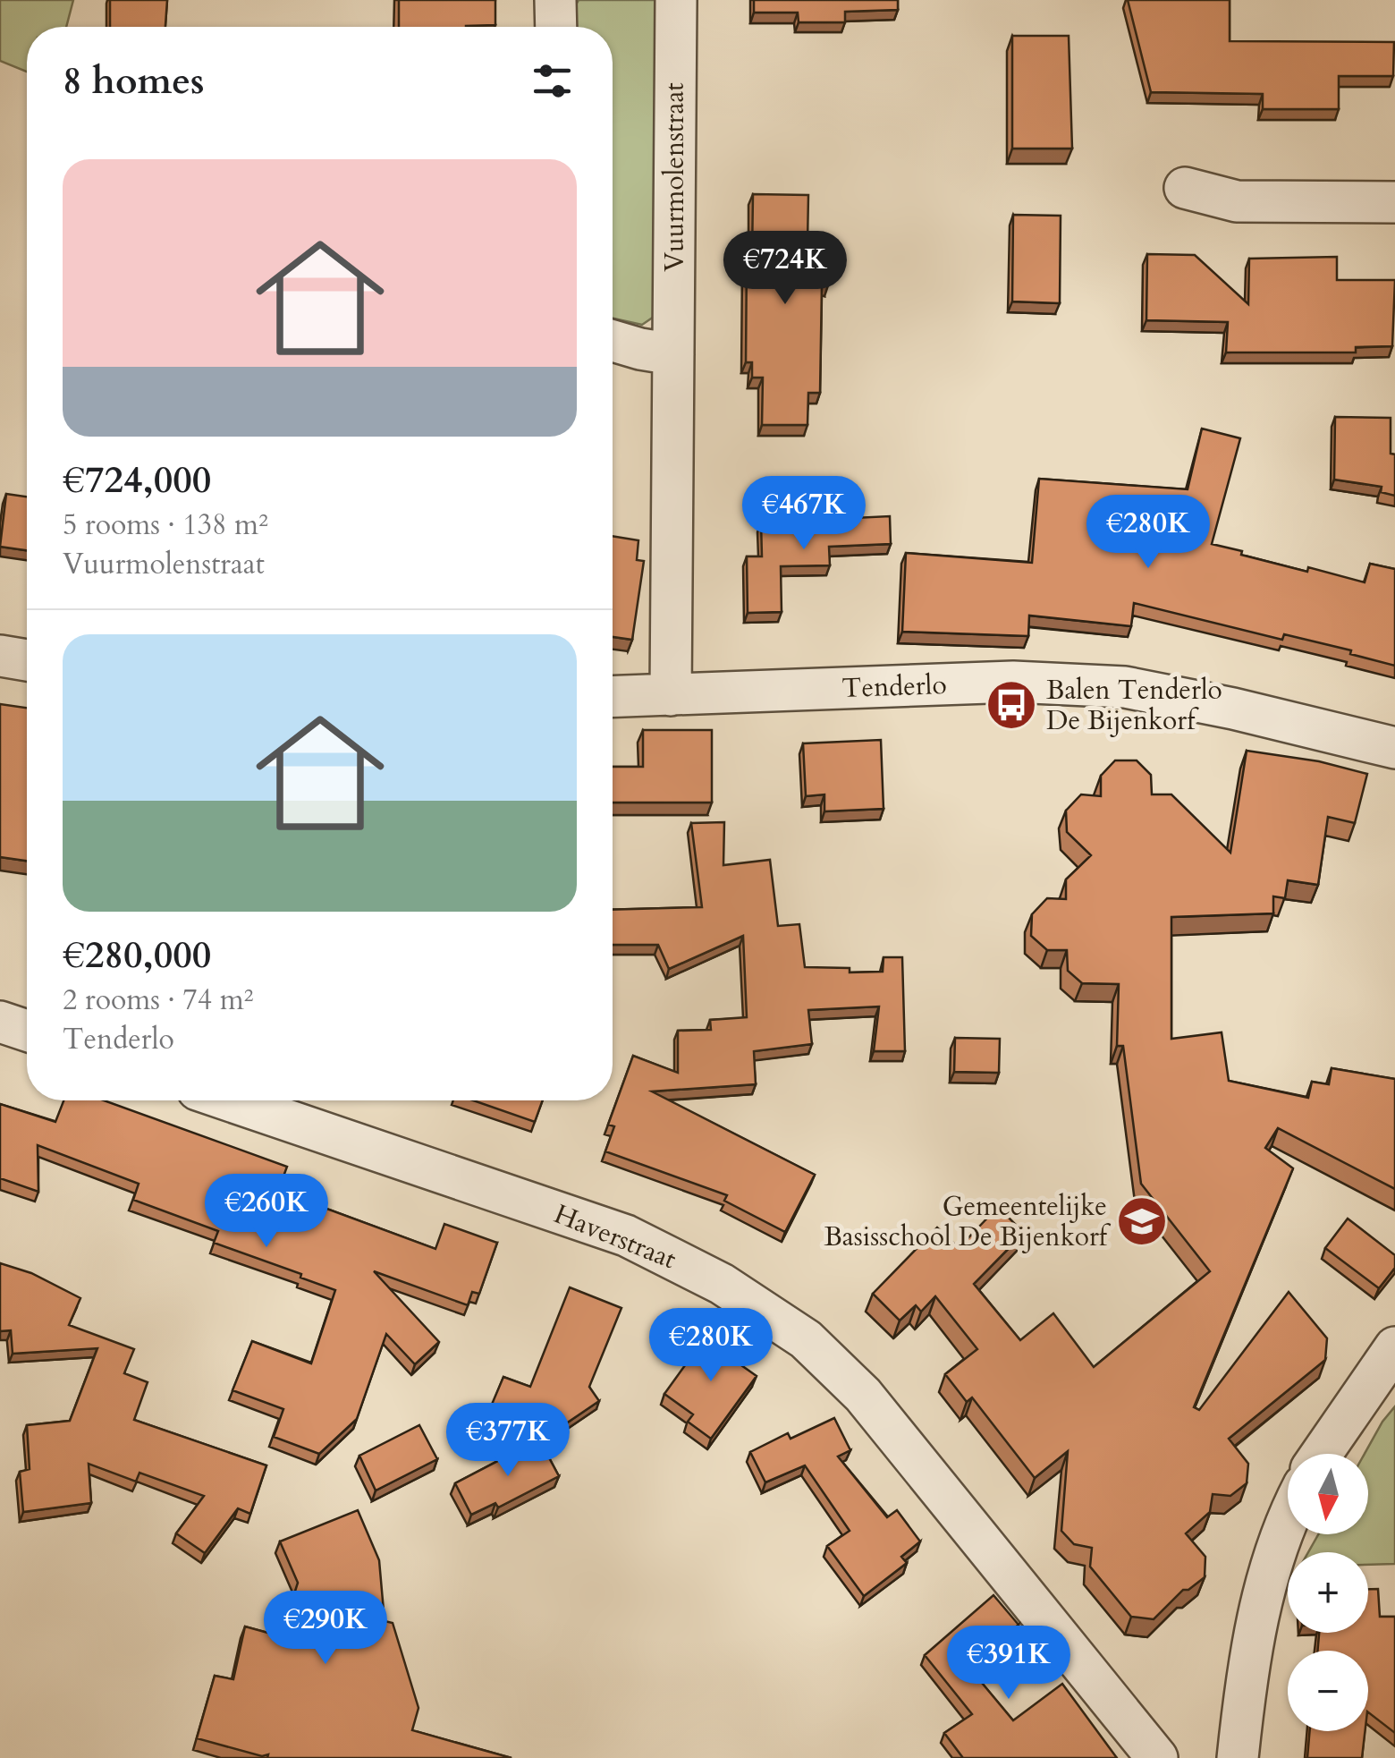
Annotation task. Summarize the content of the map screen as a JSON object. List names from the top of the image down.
{
  "streets": {
    "street": ["Vuurmolenstraat", "Tenderlo", "Haverstraat"]
  },
  "crossings": [
    ["Vuurmolenstraat", "Tenderlo"]
  ],
  "places": {
    "bus stop": ["Balen Tenderlo De Bijenkorf"],
    "school or university": ["Gemeentelijke Basisschool De Bijenkorf"]
  },
  "north": "bottom",
  "page": {
    "heading": "8 homes",
    "list": [
      {
        "name": "€724,000",
        "note": "5 rooms · 138 m² · Vuurmolenstraat"
      },
      {
        "name": "€280,000",
        "note": "2 rooms · 74 m² · Tenderlo"
      }
    ],
    "price": [
      "€724K",
      "€467K",
      "€280K",
      "€260K",
      "€280K",
      "€377K",
      "€290K",
      "€391K"
    ],
    "map_buttons": ["+", "−"]
  }
}
